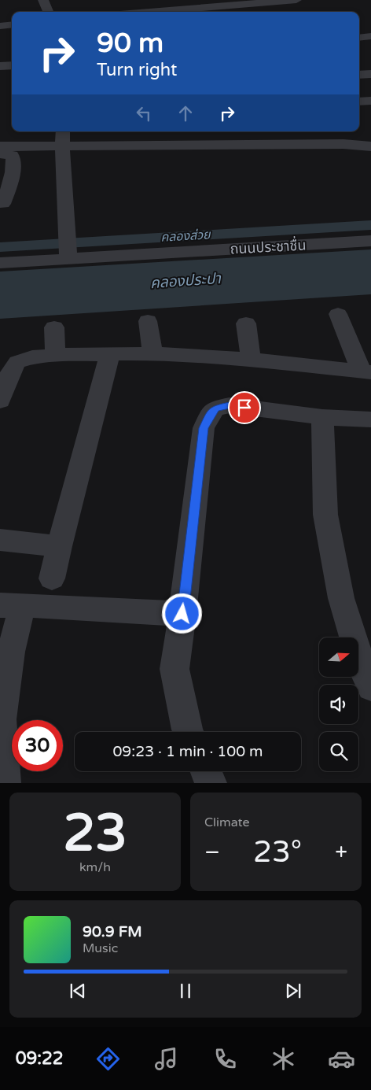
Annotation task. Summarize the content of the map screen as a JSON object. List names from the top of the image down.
{
  "streets": {
    "street": ["ถนนประชาชื่น"]
  },
  "water": ["คลองส่วย", "คลองประปา"],
  "north": "right",
  "page": {
    "turn": ["90 m", "Turn right"],
    "limit": "30",
    "trip": "09:23 · 1 min · 100 m",
    "tile": [
      ["23", "km/h"],
      "Climate"
    ],
    "heat": ["−", "23°", "+"],
    "song": ["90.9 FM", "Music"],
    "tabs": "09:22"
  }
}
